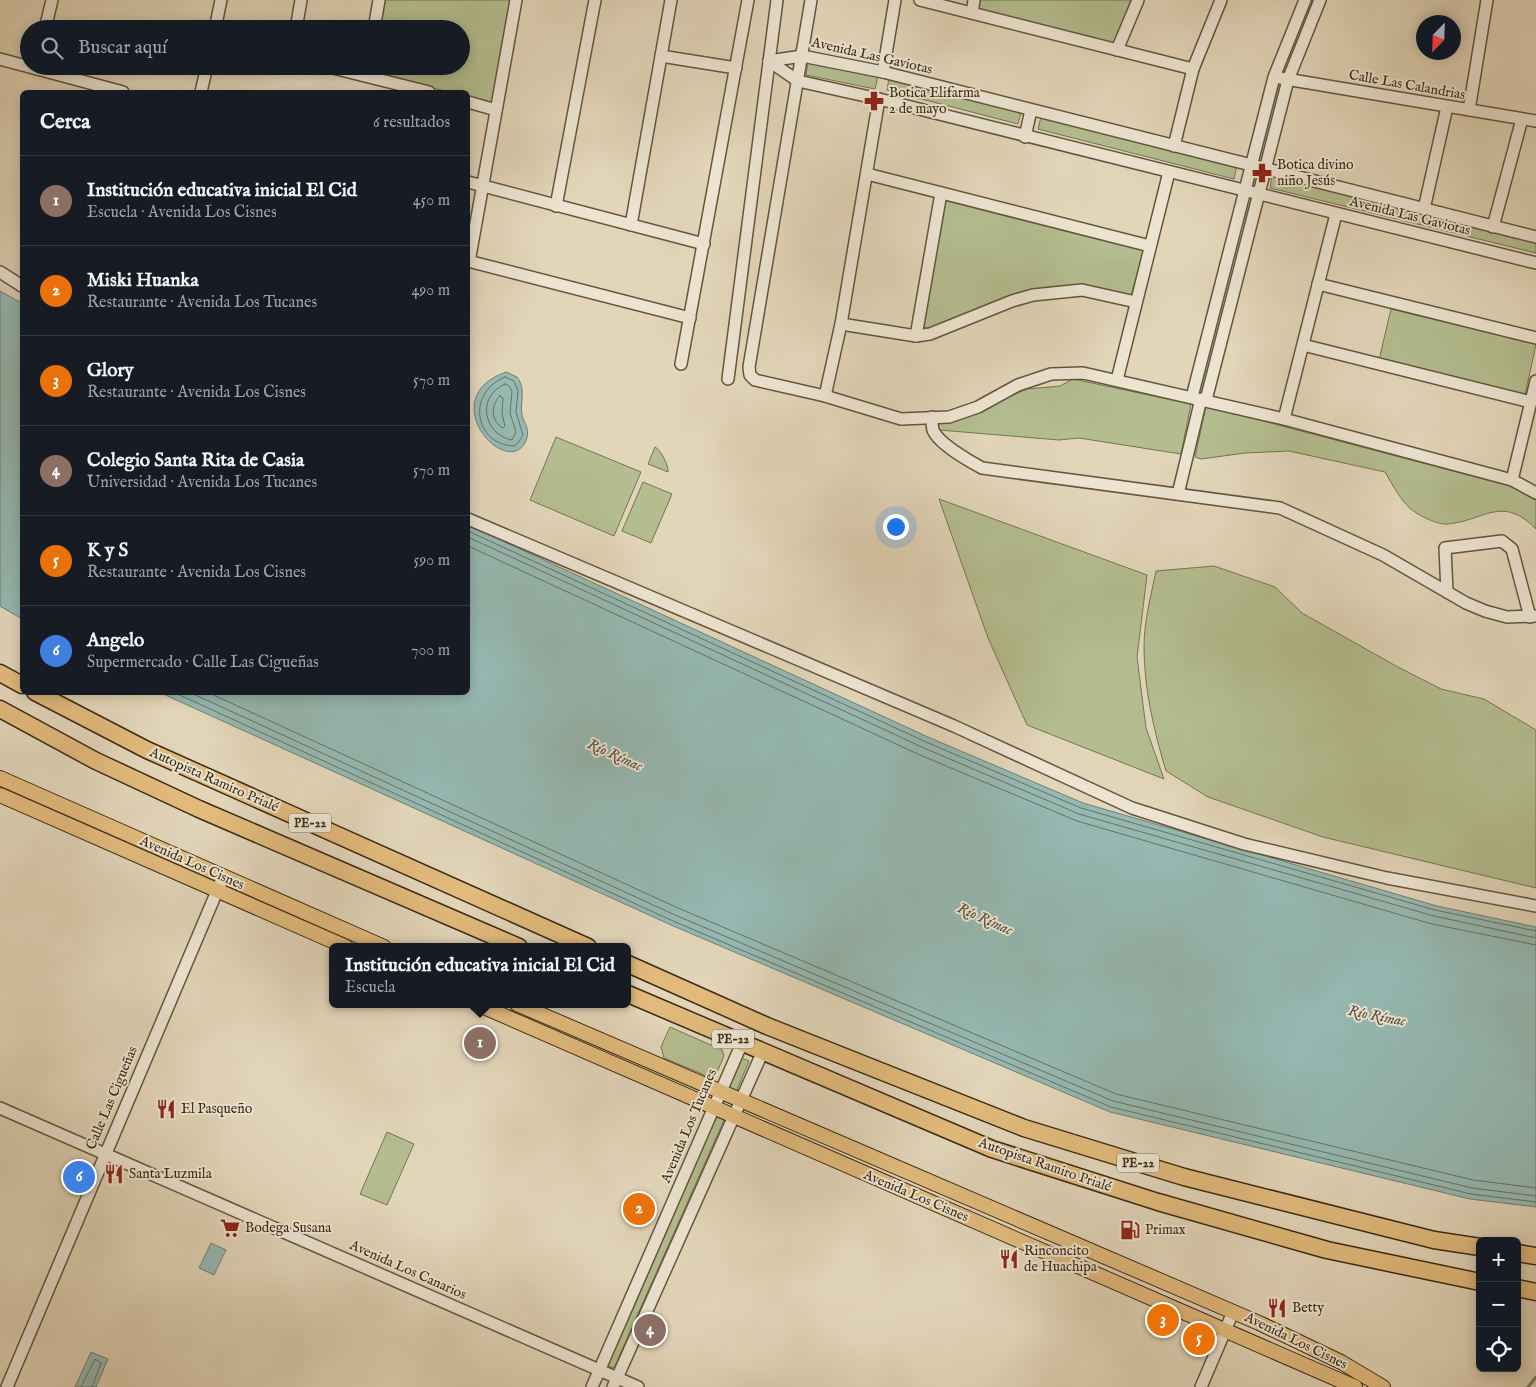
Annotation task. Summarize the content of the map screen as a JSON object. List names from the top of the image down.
{
  "streets": {
    "highway": ["Autopista Ramiro Prialé", "PE-22"],
    "main road": ["Avenida Los Cisnes"],
    "street": [
      "Avenida Las Gaviotas",
      "Calle Las Calandrias",
      "Calle Las Cigueñas",
      "Avenida Los Tucanes",
      "Avenida Los Canarios"
    ]
  },
  "crossings": [
    ["Autopista Ramiro Prialé", "Avenida Los Tucanes"],
    ["Avenida Los Cisnes", "Calle Las Cigueñas"],
    ["Avenida Los Cisnes", "Avenida Los Tucanes"],
    ["Calle Las Cigueñas", "Avenida Los Canarios"],
    ["Avenida Los Tucanes", "Avenida Los Canarios"]
  ],
  "water": ["Río Rímac"],
  "places": {
    "pharmacy": ["Botica Elifarma 2 de mayo", "Botica divino niño Jesús"],
    "restaurant": [
      "El Pasqueño",
      "Santa Luzmila",
      "Rinconcito de Huachipa",
      "Betty"
    ],
    "supermarket": ["Bodega Susana"],
    "fuel station": ["Primax"]
  },
  "north": "bottom left",
  "page": {
    "search": "Buscar aquí",
    "heading": ["Cerca", "6 resultados"],
    "list": [
      {
        "mark": "1",
        "name": "Institución educativa inicial El Cid",
        "note": "Escuela · Avenida Los Cisnes",
        "value": "450 m"
      },
      {
        "mark": "2",
        "name": "Miski Huanka",
        "note": "Restaurante · Avenida Los Tucanes",
        "value": "490 m"
      },
      {
        "mark": "3",
        "name": "Glory",
        "note": "Restaurante · Avenida Los Cisnes",
        "value": "570 m"
      },
      {
        "mark": "4",
        "name": "Colegio Santa Rita de Casia",
        "note": "Universidad · Avenida Los Tucanes",
        "value": "570 m"
      },
      {
        "mark": "5",
        "name": "K y S",
        "note": "Restaurante · Avenida Los Cisnes",
        "value": "590 m"
      },
      {
        "mark": "6",
        "name": "Angelo",
        "note": "Supermercado · Calle Las Cigueñas",
        "value": "700 m"
      }
    ],
    "popup": ["Institución educativa inicial El Cid", "Escuela"],
    "pins": [
      "1",
      "6",
      "2",
      "3",
      "4",
      "5"
    ],
    "map_buttons": ["+", "−"]
  }
}
